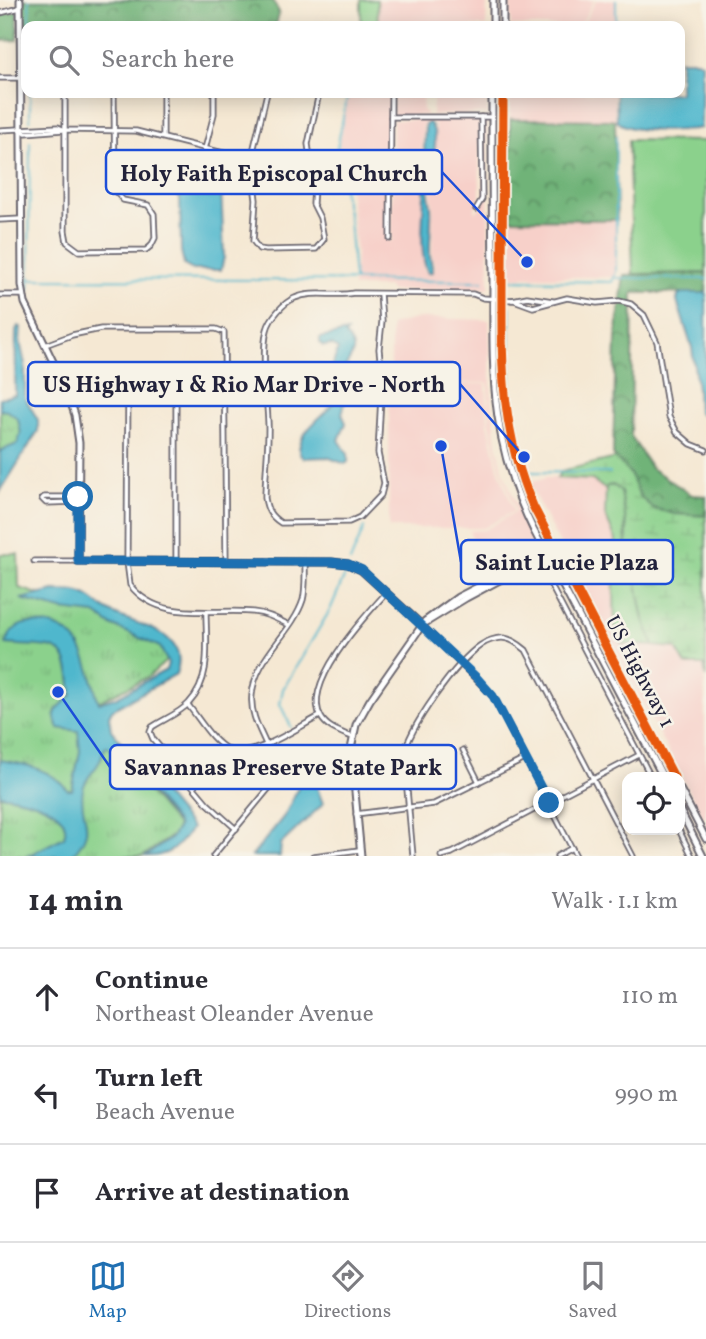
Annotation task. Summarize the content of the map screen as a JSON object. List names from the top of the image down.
{
  "streets": {
    "main road": ["US Highway 1"]
  },
  "places": [
    "Holy Faith Episcopal Church",
    "Saint Lucie Plaza",
    "US Highway 1 & Rio Mar Drive - North",
    "Savannas Preserve State Park"
  ],
  "page": {
    "search": "Search here",
    "heading": ["14 min", "Walk · 1.1 km"],
    "list": [
      ["Continue", "Northeast Oleander Avenue", "110 m"],
      ["Turn left", "Beach Avenue", "990 m"],
      "Arrive at destination"
    ],
    "nav": ["Map", "Directions", "Saved"]
  }
}
